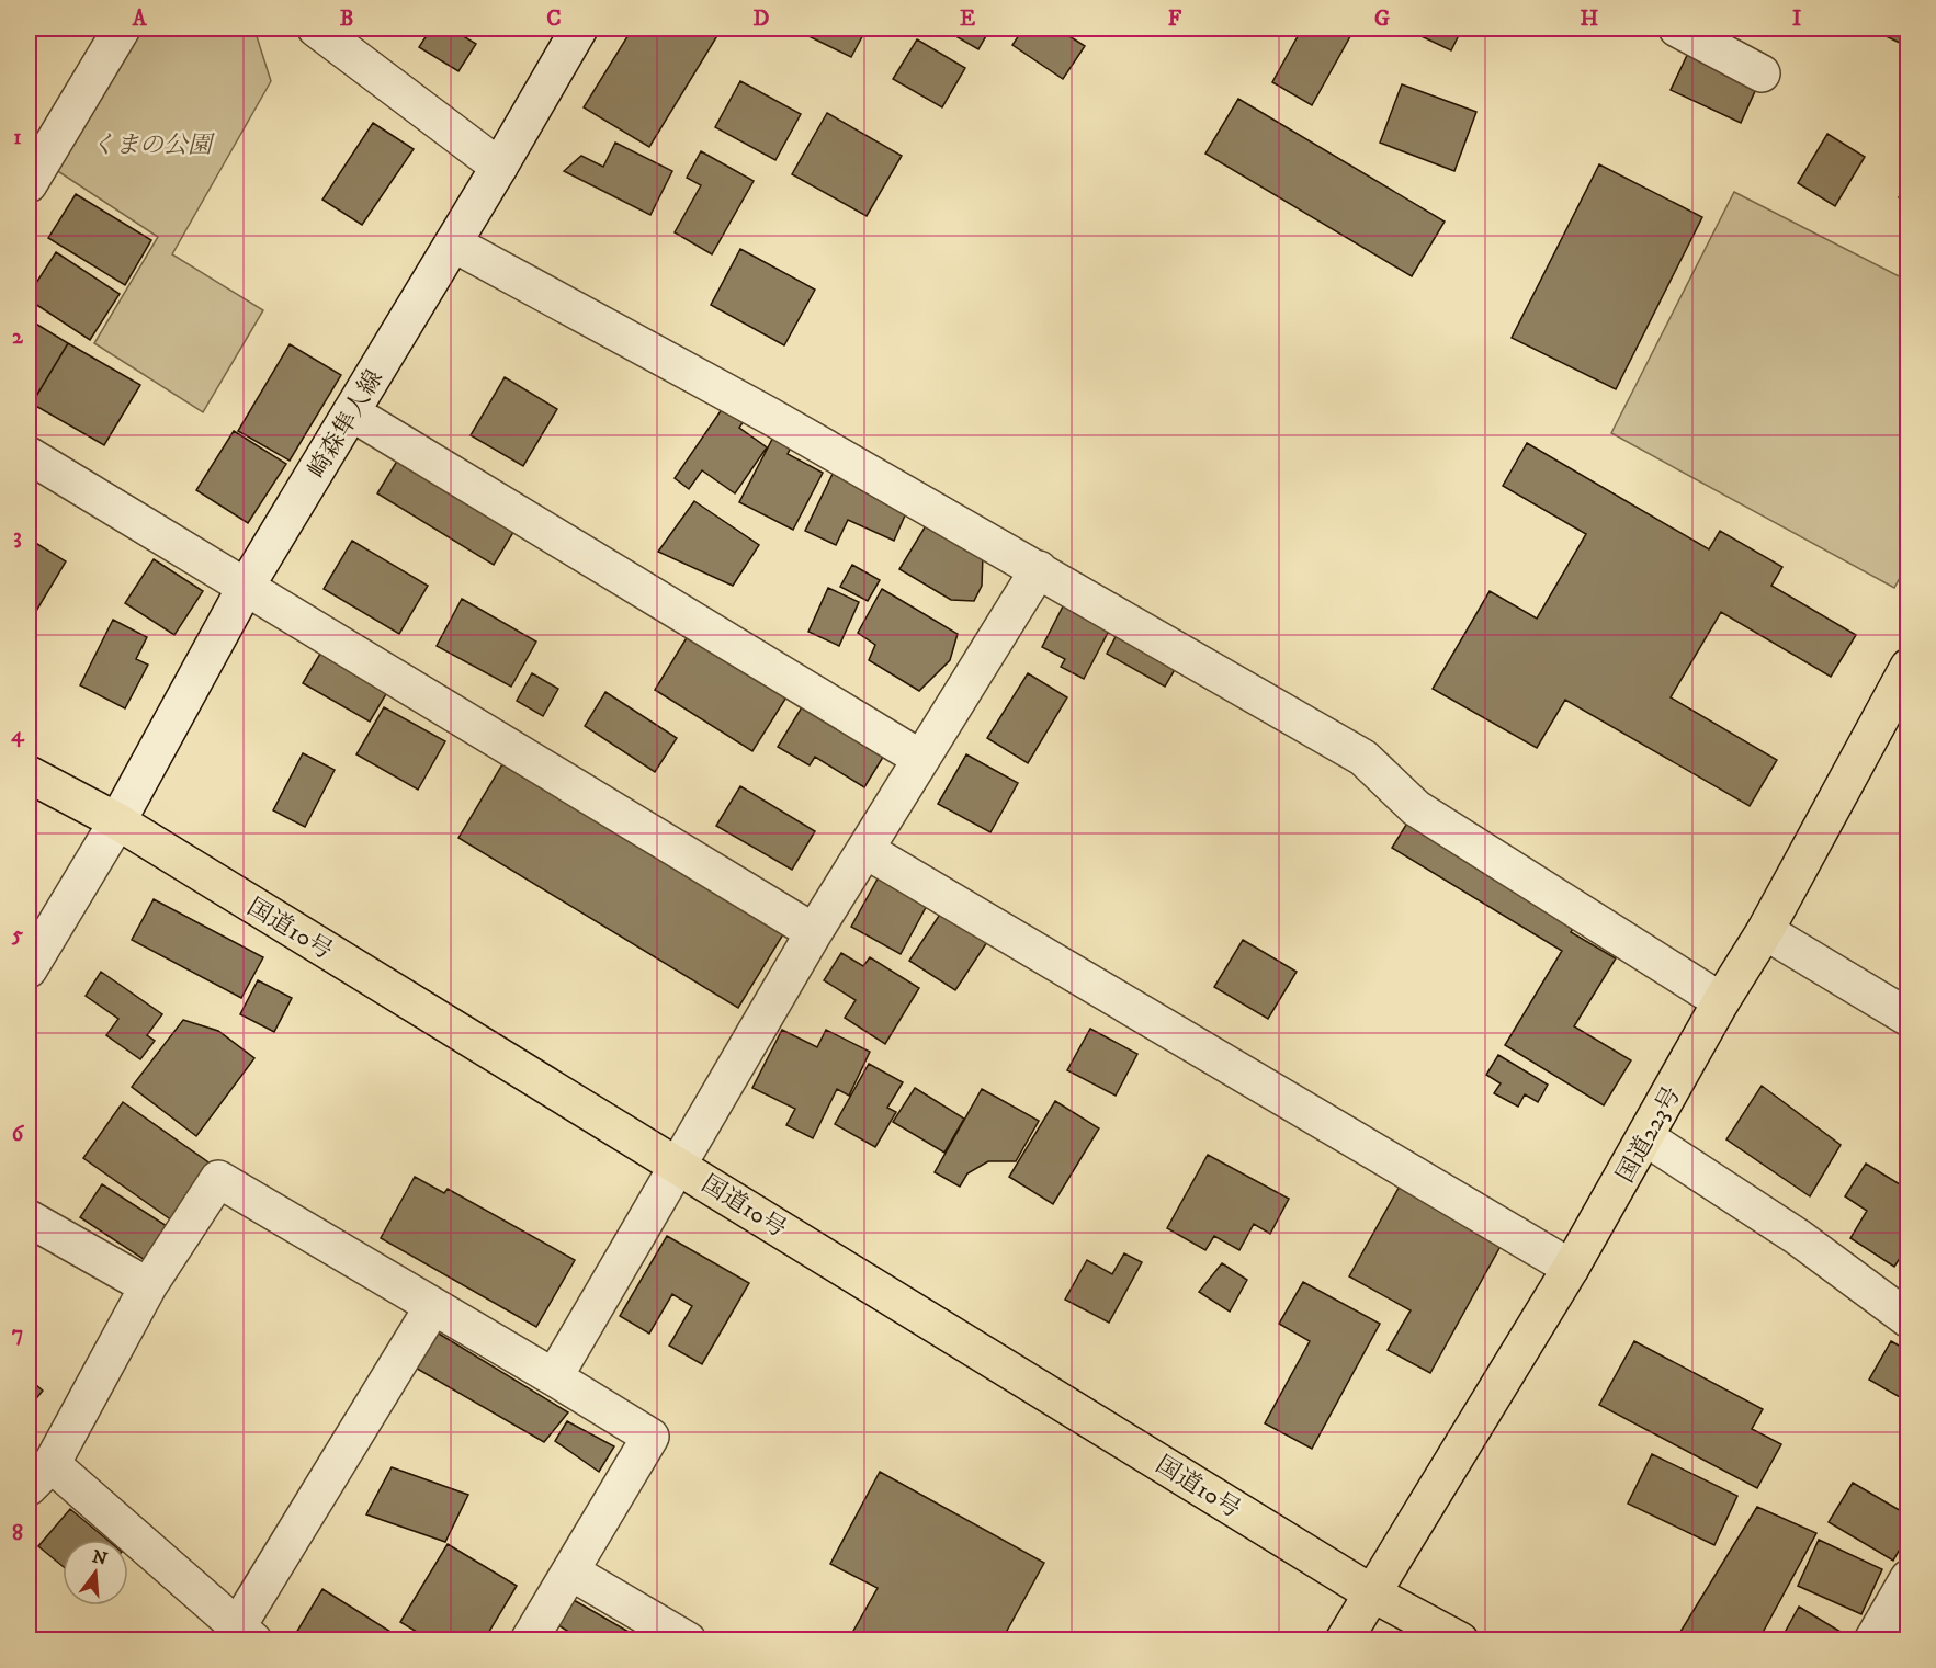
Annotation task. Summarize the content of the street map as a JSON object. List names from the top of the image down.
{
  "streets": {
    "main road": ["国道10号", "国道223号"],
    "street": ["崎森隼人線"]
  },
  "crossings": [
    ["崎森隼人線", "国道10号"],
    ["国道10号", "国道223号"]
  ],
  "parks": ["くまの公園"],
  "north": "top",
  "grid": {
    "columns": [
      "A",
      "B",
      "C",
      "D",
      "E",
      "F",
      "G",
      "H",
      "I"
    ],
    "rows": [
      "1",
      "2",
      "3",
      "4",
      "5",
      "6",
      "7",
      "8"
    ]
  }
}
